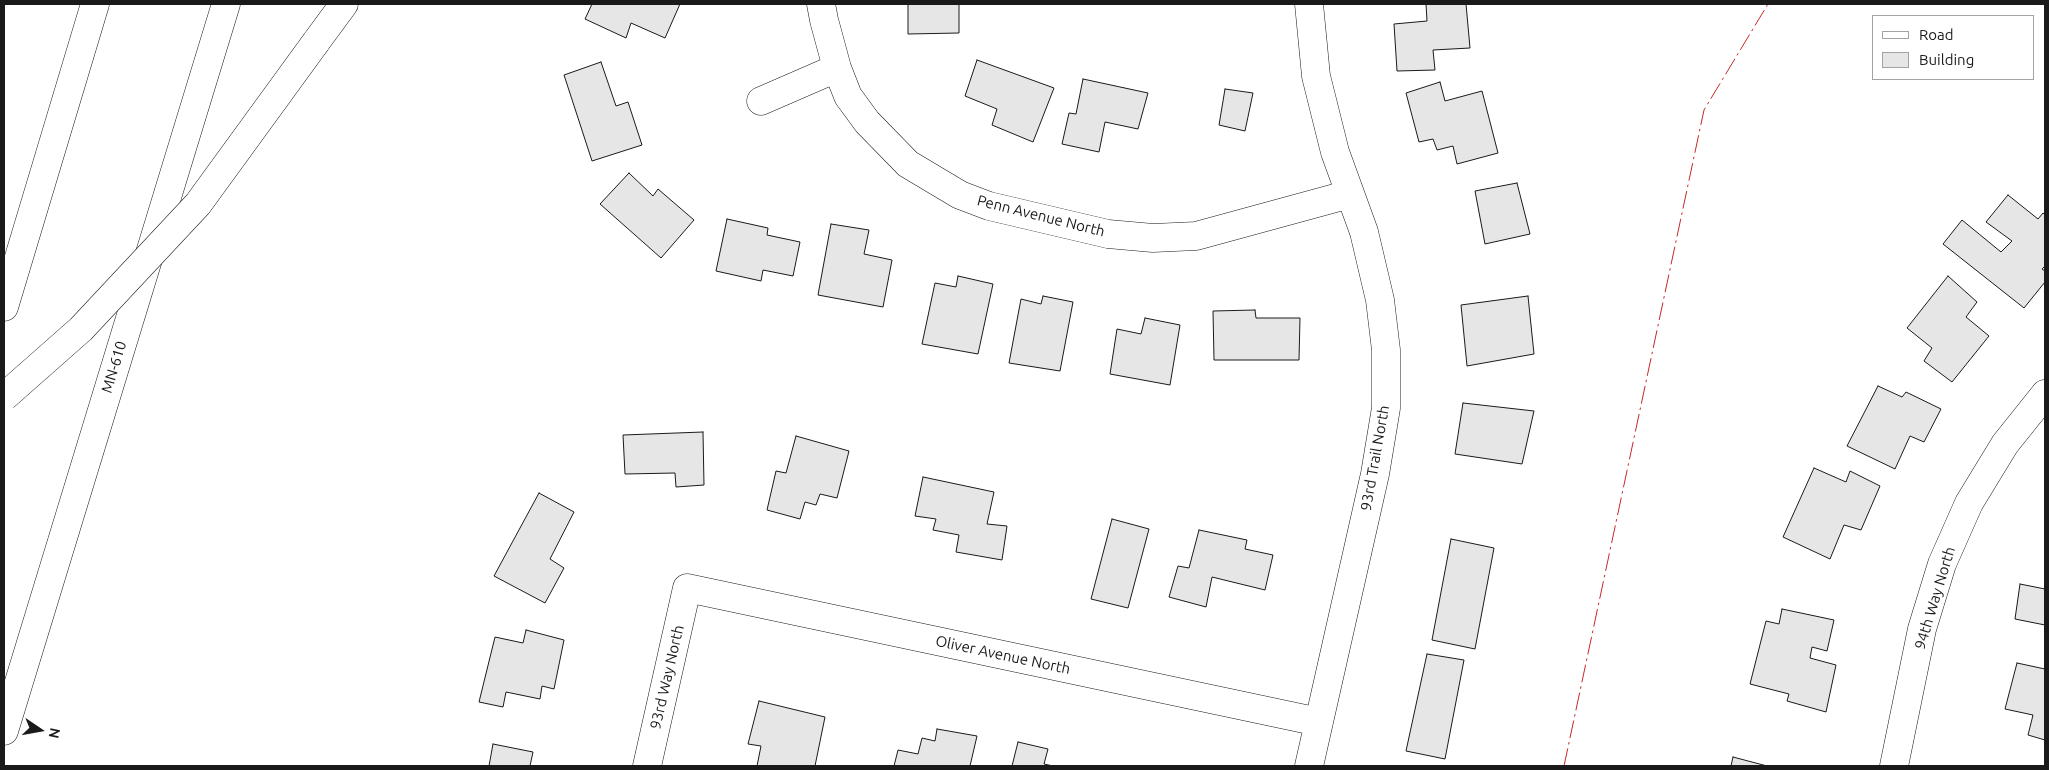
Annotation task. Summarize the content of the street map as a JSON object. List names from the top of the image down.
{
  "streets": {
    "main road": [
      "Penn Avenue North",
      "MN-610",
      "93rd Trail North",
      "94th Way North",
      "Oliver Avenue North",
      "93rd Way North"
    ]
  },
  "crossings": [
    ["Penn Avenue North", "93rd Trail North"],
    ["93rd Trail North", "Oliver Avenue North"],
    ["Oliver Avenue North", "93rd Way North"]
  ],
  "legend": ["Road", "Building"],
  "north": "right"
}
